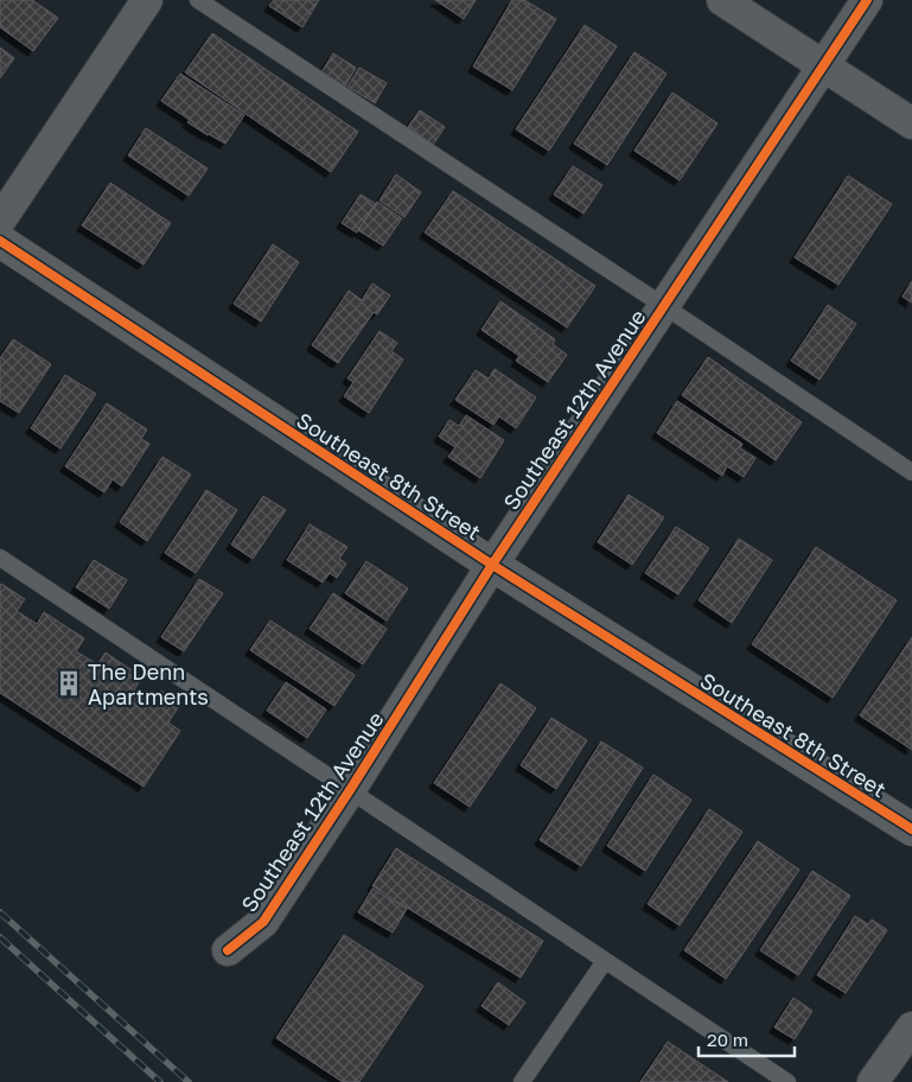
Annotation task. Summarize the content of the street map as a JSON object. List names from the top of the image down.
{
  "streets": {
    "street": ["Southeast 12th Avenue", "Southeast 8th Street"]
  },
  "crossings": [
    ["Southeast 12th Avenue", "Southeast 8th Street"]
  ],
  "places": {
    "building": ["The Denn Apartments"]
  },
  "scale_bar": "20 m"
}
